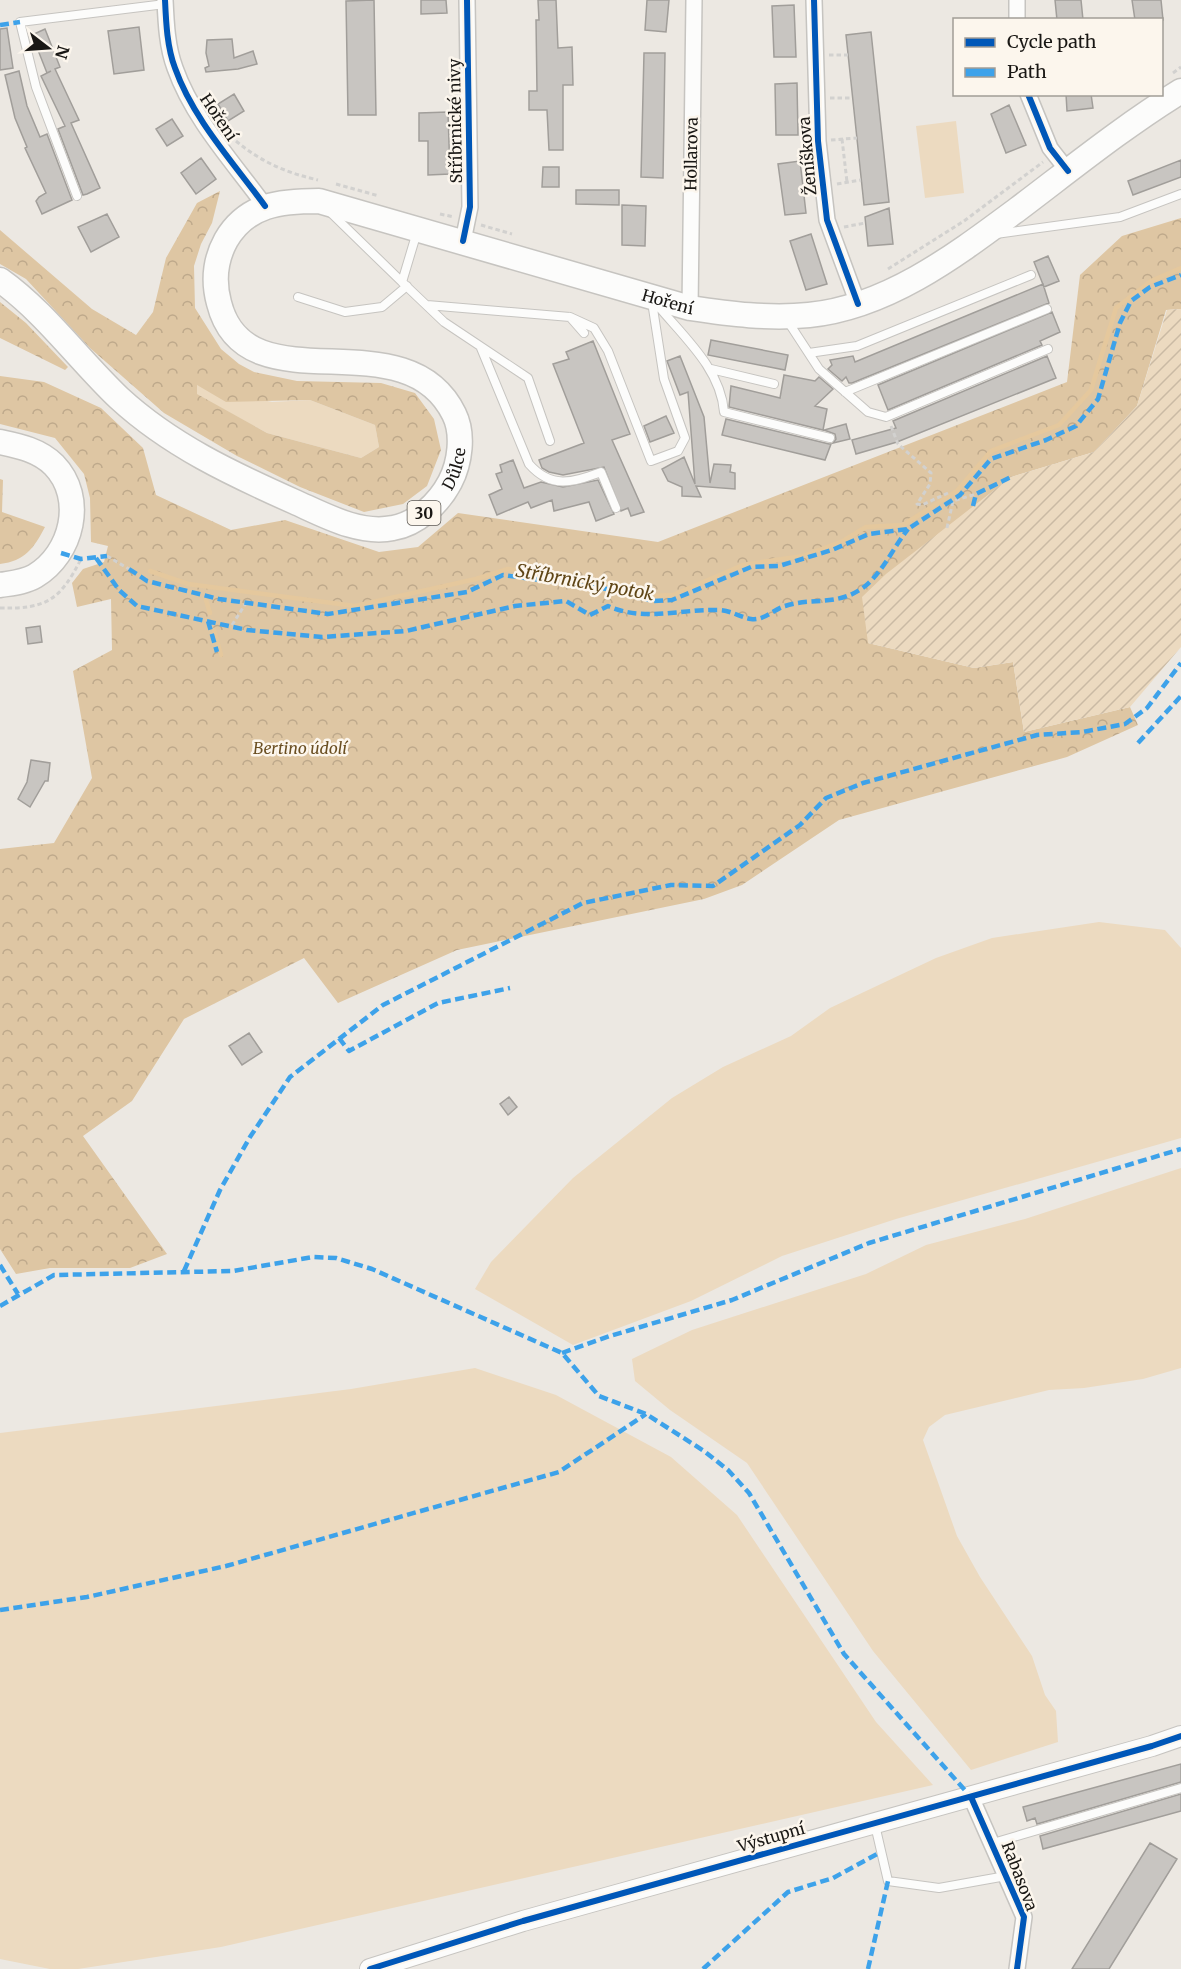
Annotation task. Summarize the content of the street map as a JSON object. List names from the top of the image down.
{
  "streets": {
    "main road": ["Hoření", "Důlce", "30"],
    "street": [
      "Stříbrnické nivy",
      "Hollarova",
      "Ženíškova",
      "Výstupní",
      "Rabasova"
    ]
  },
  "crossings": [
    ["Hoření", "Stříbrnické nivy"],
    ["Hoření", "Hollarova"],
    ["Hoření", "Ženíškova"],
    ["Hoření", "Důlce"],
    ["Výstupní", "Rabasova"]
  ],
  "water": ["Stříbrnický potok"],
  "parks": ["Bertino údolí"],
  "legend": ["Cycle path", "Path"],
  "north": "right"
}
